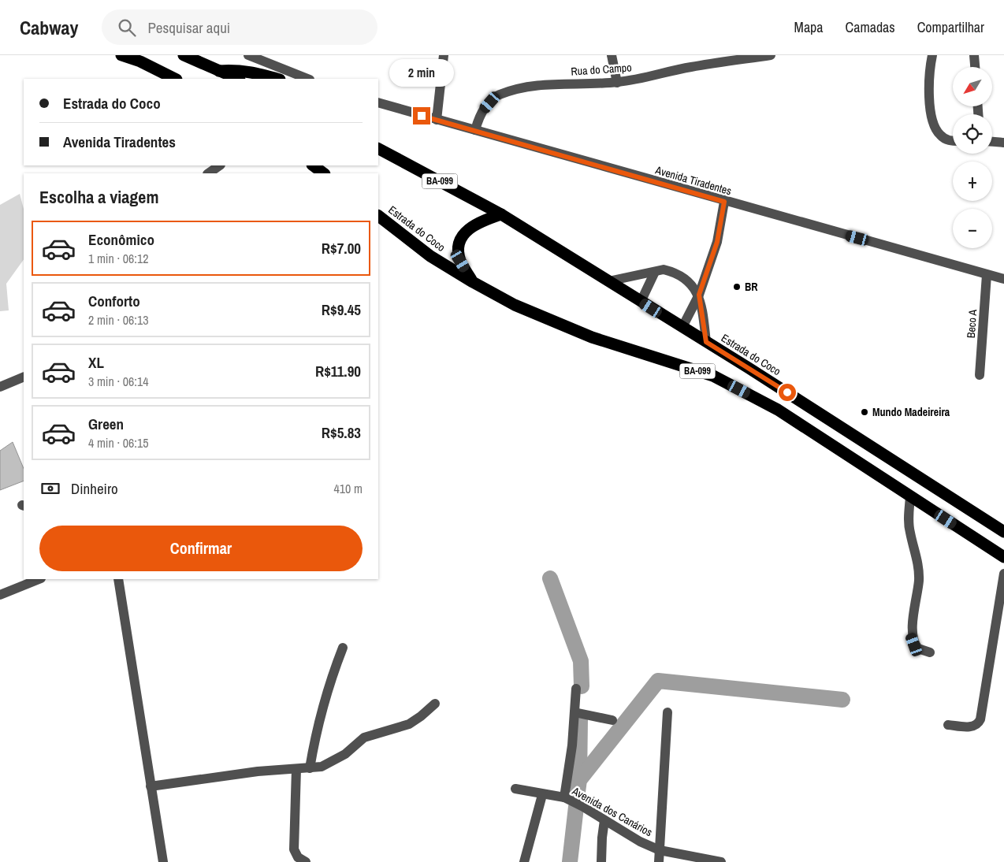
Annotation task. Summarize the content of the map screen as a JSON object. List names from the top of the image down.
{
  "streets": {
    "highway": ["BA-099", "Estrada do Coco"],
    "street": [
      "Rua do Campo",
      "Avenida Tiradentes",
      "Beco A",
      "Avenida dos Canários"
    ]
  },
  "crossings": [
    ["Rua do Campo", "Avenida Tiradentes"],
    ["Avenida Tiradentes", "Beco A"]
  ],
  "places": ["BR", "Mundo Madeireira"],
  "north": "bottom left",
  "page": {
    "header": "Cabway",
    "search": "Pesquisar aqui",
    "nav": ["Mapa", "Camadas", "Compartilhar"],
    "bubble": "2 min",
    "map_buttons": ["+", "−"],
    "banner": ["Estrada do Coco", "Avenida Tiradentes"],
    "heading": "Escolha a viagem",
    "list": [
      {
        "name": "Econômico",
        "note": "1 min · 06:12",
        "value": "R$7.00"
      },
      {
        "name": "Conforto",
        "note": "2 min · 06:13",
        "value": "R$9.45"
      },
      {
        "name": "XL",
        "note": "3 min · 06:14",
        "value": "R$11.90"
      },
      {
        "name": "Green",
        "note": "4 min · 06:15",
        "value": "R$5.83"
      }
    ],
    "pay": ["Dinheiro", "410 m"],
    "buttons": "Confirmar"
  }
}
